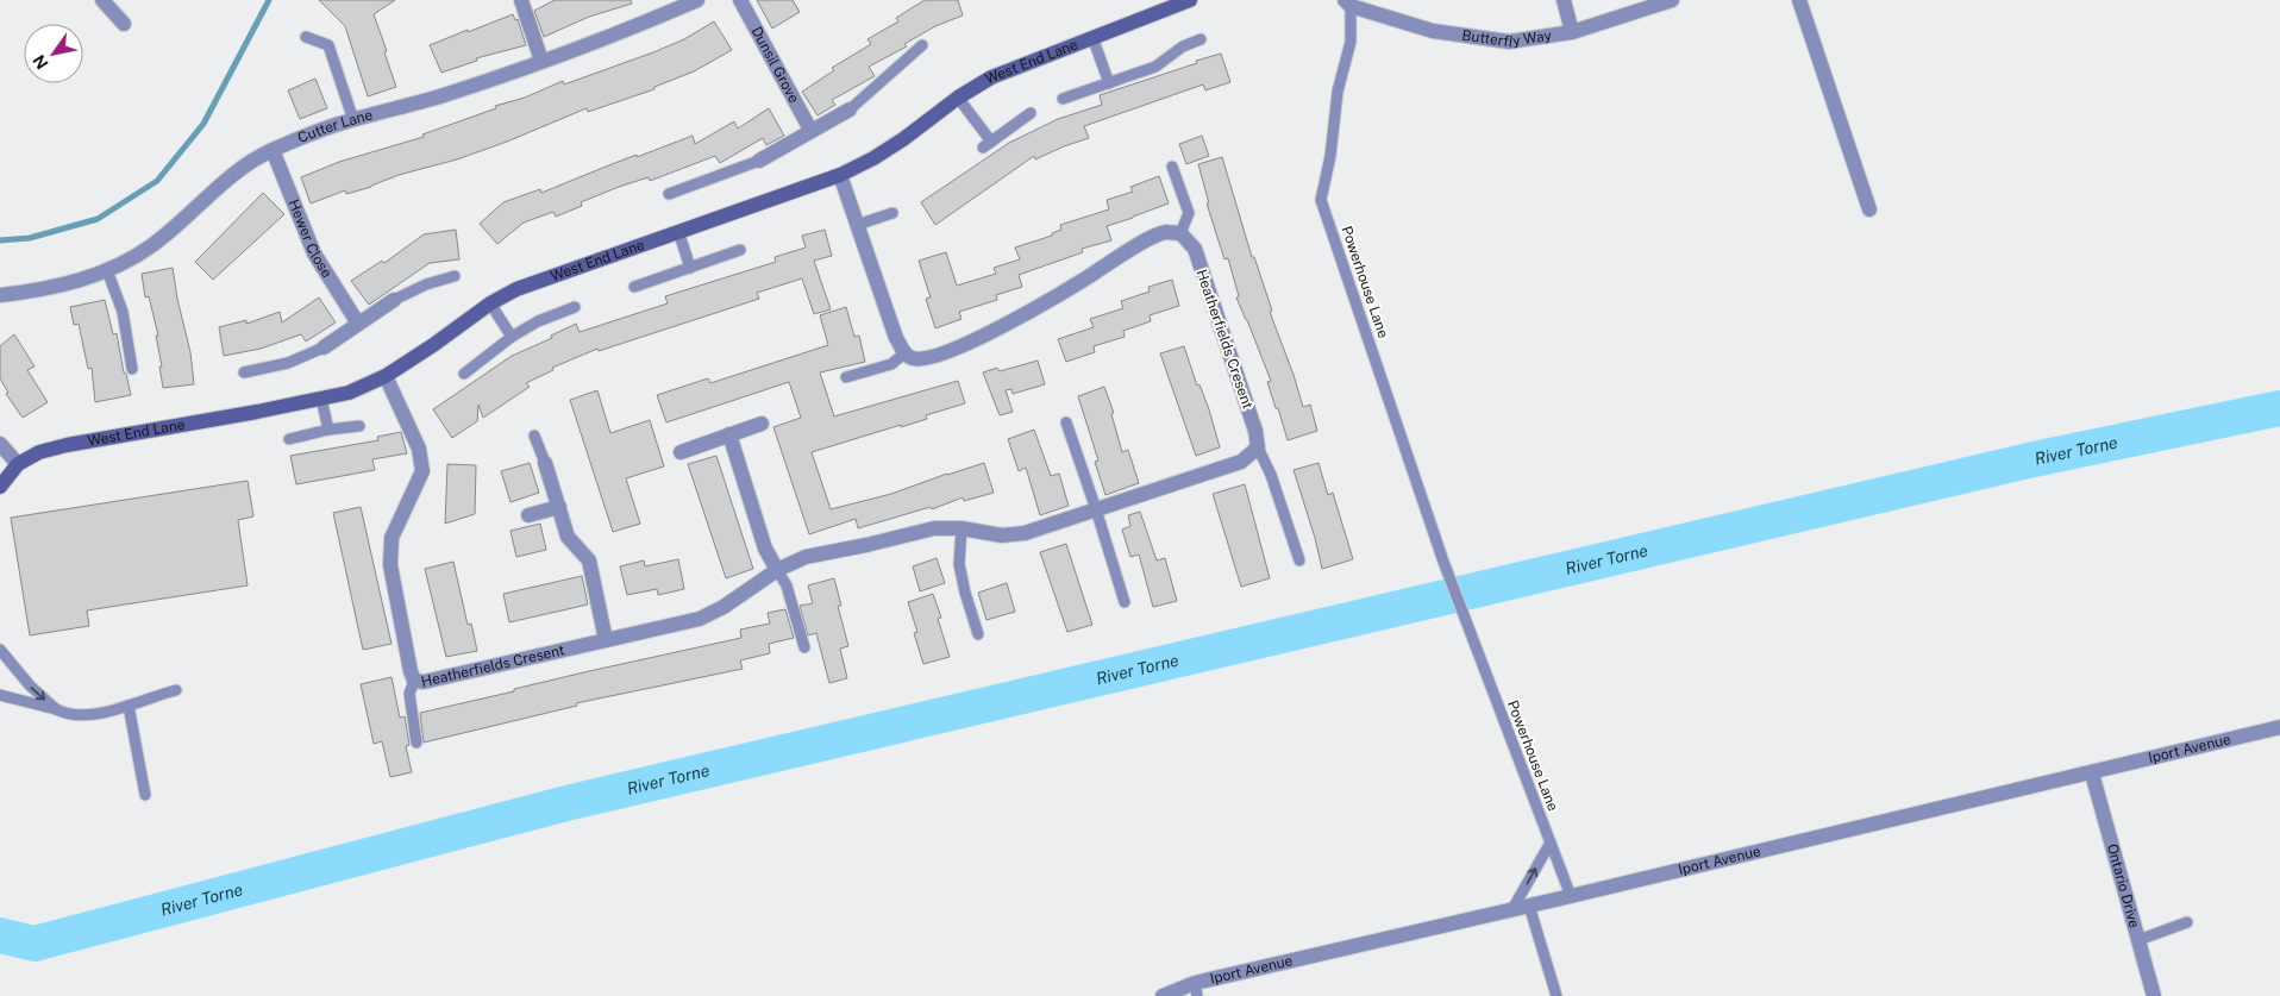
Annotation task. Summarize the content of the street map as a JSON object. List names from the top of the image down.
{
  "streets": {
    "street": [
      "Butterfly Way",
      "West End Lane",
      "Dunsil Grove",
      "Cutter Lane",
      "Hewer Close",
      "Heatherfields Cresent",
      "Iport Avenue",
      "Ontario Drive"
    ],
    "lane": ["Powerhouse Lane"]
  },
  "crossings": [
    ["Butterfly Way", "Powerhouse Lane"],
    ["West End Lane", "Heatherfields Cresent"],
    ["Cutter Lane", "Hewer Close"],
    ["Powerhouse Lane", "Iport Avenue"],
    ["Iport Avenue", "Ontario Drive"]
  ],
  "water": ["River Torne"],
  "north": "bottom left"
}
